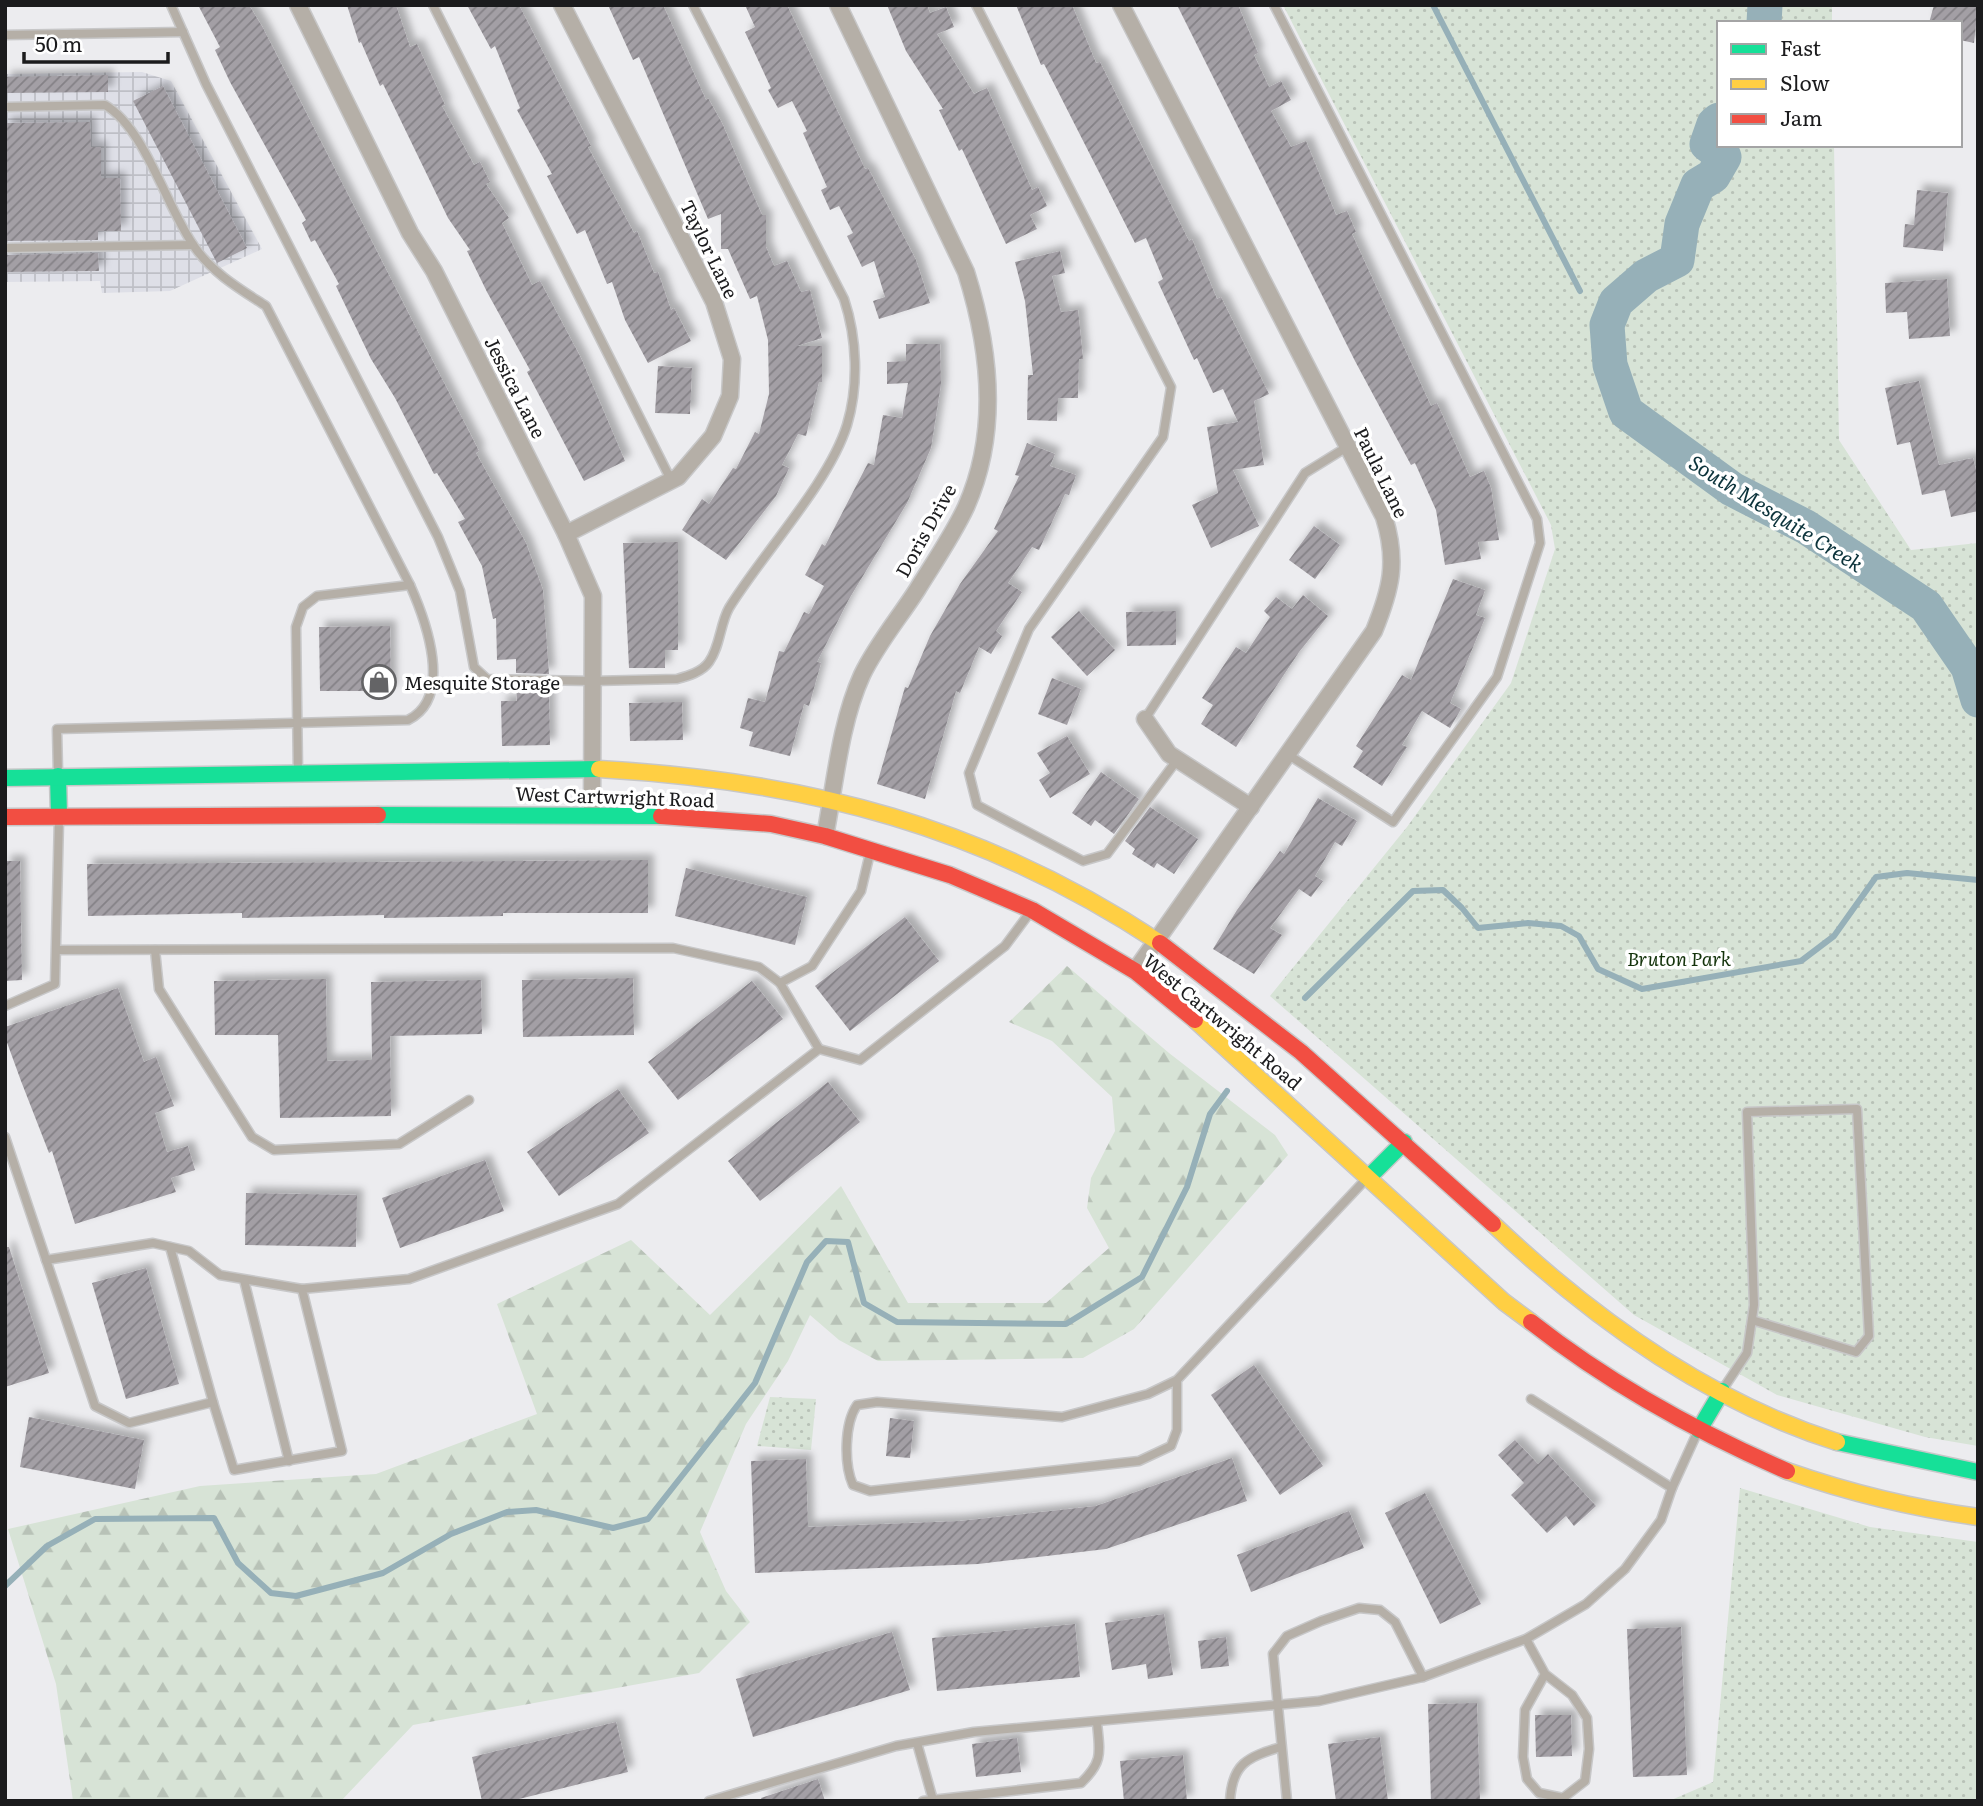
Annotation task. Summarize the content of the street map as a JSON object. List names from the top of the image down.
{
  "streets": {
    "main road": ["West Cartwright Road"],
    "street": [
      "Taylor Lane",
      "Jessica Lane",
      "Paula Lane",
      "Doris Drive"
    ]
  },
  "crossings": [
    ["Taylor Lane", "Jessica Lane"],
    ["Jessica Lane", "West Cartwright Road"],
    ["Paula Lane", "West Cartwright Road"],
    ["Doris Drive", "West Cartwright Road"]
  ],
  "water": ["South Mesquite Creek"],
  "parks": ["Bruton Park"],
  "places": {
    "shop": ["Mesquite Storage"]
  },
  "legend": ["Fast", "Slow", "Jam"],
  "scale_bar": "50 m"
}
